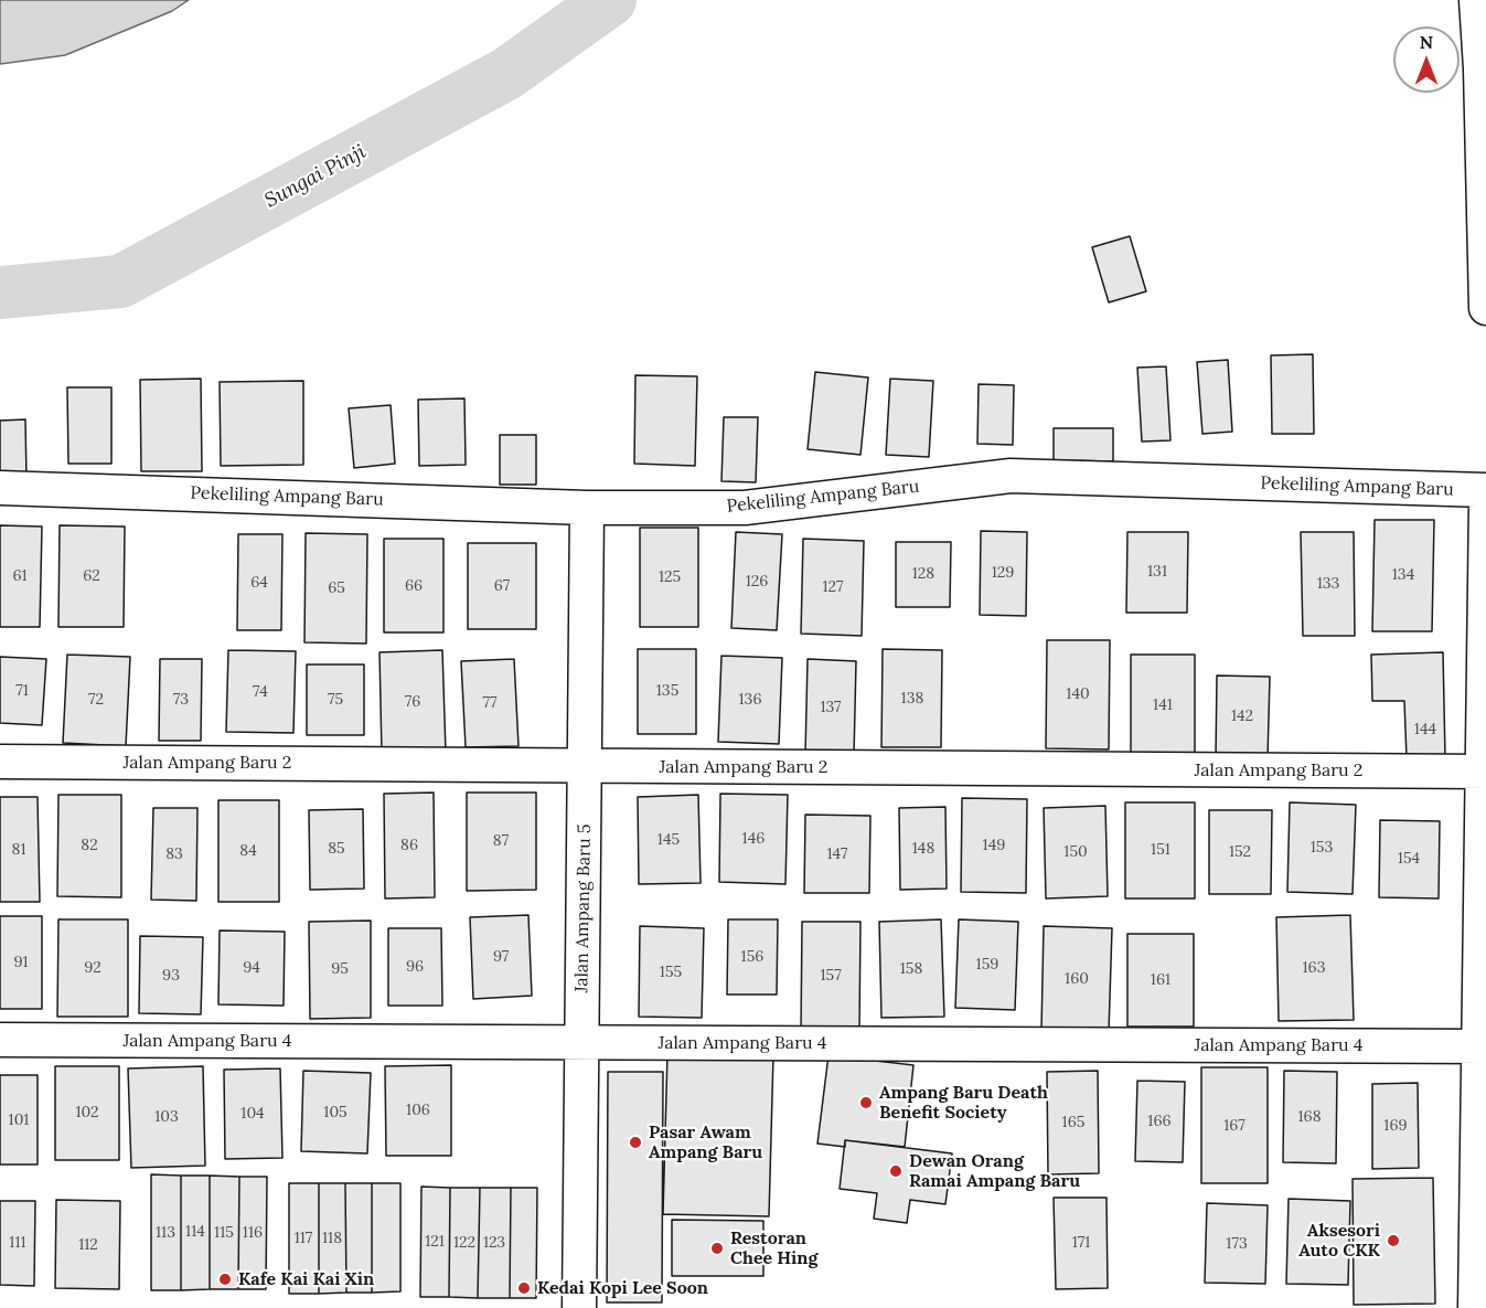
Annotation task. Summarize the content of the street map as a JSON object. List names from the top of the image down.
{
  "streets": {
    "street": [
      "Pekeliling Ampang Baru",
      "Jalan Ampang Baru 2",
      "Jalan Ampang Baru 5",
      "Jalan Ampang Baru 4"
    ]
  },
  "crossings": [
    ["Pekeliling Ampang Baru", "Jalan Ampang Baru 5"],
    ["Jalan Ampang Baru 2", "Jalan Ampang Baru 5"],
    ["Jalan Ampang Baru 5", "Jalan Ampang Baru 4"]
  ],
  "water": ["Sungai Pinji"],
  "places": [
    "Ampang Baru Death Benefit Society",
    "Pasar Awam Ampang Baru",
    "Dewan Orang Ramai Ampang Baru",
    "Aksesori Auto CKK",
    "Restoran Chee Hing",
    "Kafe Kai Kai Xin",
    "Kedai Kopi Lee Soon"
  ],
  "house_numbers": [
    "131",
    "129",
    "128",
    "134",
    "61",
    "62",
    "125",
    "126",
    "64",
    "133",
    "66",
    "67",
    "127",
    "65",
    "71",
    "135",
    "74",
    "140",
    "138",
    "72",
    "73",
    "75",
    "136",
    "76",
    "77",
    "141",
    "137",
    "142",
    "144",
    "146",
    "145",
    "87",
    "82",
    "86",
    "149",
    "153",
    "85",
    "148",
    "81",
    "151",
    "84",
    "150",
    "152",
    "83",
    "147",
    "154",
    "97",
    "156",
    "91",
    "159",
    "96",
    "92",
    "94",
    "163",
    "95",
    "158",
    "155",
    "93",
    "157",
    "160",
    "161",
    "106",
    "102",
    "105",
    "104",
    "103",
    "168",
    "101",
    "166",
    "165",
    "167",
    "169",
    "114",
    "113",
    "115",
    "116",
    "117",
    "118",
    "121",
    "111",
    "122",
    "123",
    "171",
    "173",
    "112"
  ],
  "north": "top"
}
